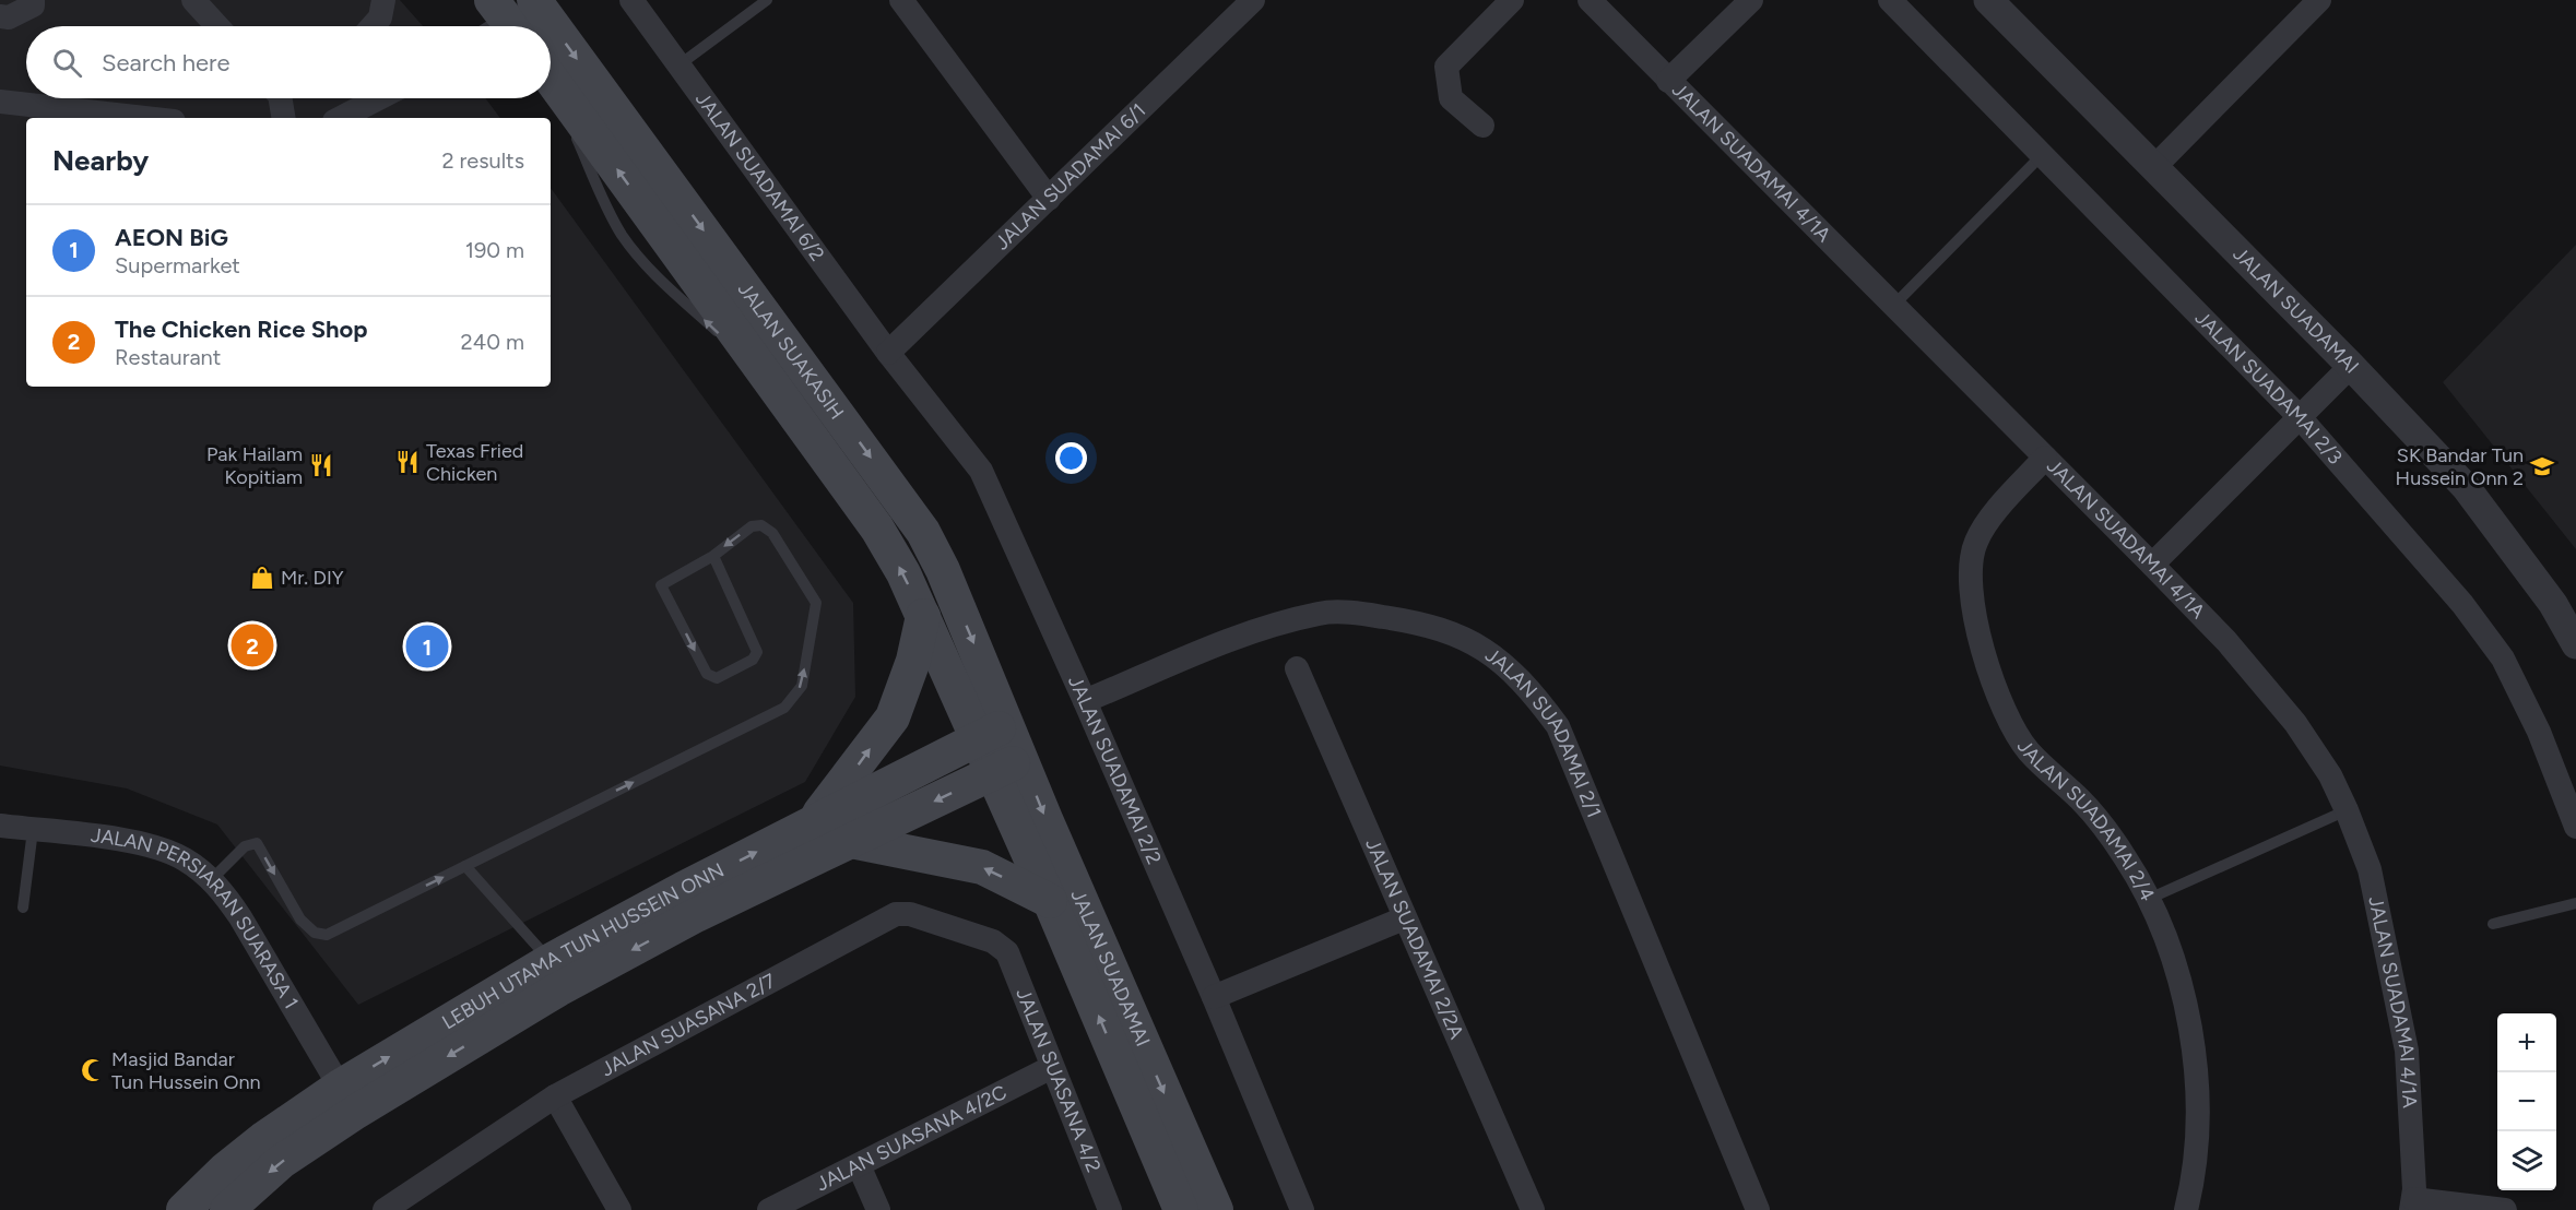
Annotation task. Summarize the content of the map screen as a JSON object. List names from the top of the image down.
{
  "streets": {
    "main road": ["JALAN SUADAMAI", "JALAN SUAKASIH", "LEBUH UTAMA TUN HUSSEIN ONN"],
    "street": [
      "JALAN SUADAMAI 4/1A",
      "JALAN SUADAMAI 6/2",
      "JALAN SUADAMAI 6/1",
      "JALAN SUADAMAI 2/3",
      "JALAN SUADAMAI 2/1",
      "JALAN SUADAMAI 2/2",
      "JALAN SUADAMAI 2/4",
      "JALAN PERSIARAN SUARASA 1",
      "JALAN SUADAMAI 2/2A",
      "JALAN SUASANA 2/7",
      "JALAN SUASANA 4/2",
      "JALAN SUASANA 4/2C"
    ]
  },
  "crossings": [
    ["JALAN SUADAMAI 4/1A", "JALAN SUADAMAI 2/4"],
    ["JALAN SUADAMAI 6/2", "JALAN SUADAMAI 6/1"],
    ["JALAN SUADAMAI 6/2", "JALAN SUADAMAI 2/2"],
    ["JALAN SUADAMAI 6/1", "JALAN SUADAMAI 2/2"],
    ["JALAN SUADAMAI", "JALAN SUAKASIH"],
    ["JALAN SUADAMAI", "LEBUH UTAMA TUN HUSSEIN ONN"],
    ["JALAN SUAKASIH", "LEBUH UTAMA TUN HUSSEIN ONN"],
    ["JALAN SUADAMAI 2/1", "JALAN SUADAMAI 2/2"],
    ["JALAN PERSIARAN SUARASA 1", "LEBUH UTAMA TUN HUSSEIN ONN"],
    ["JALAN SUASANA 2/7", "JALAN SUASANA 4/2"],
    ["JALAN SUASANA 4/2", "JALAN SUASANA 4/2C"]
  ],
  "places": {
    "restaurant": ["Texas Fried Chicken", "Pak Hailam Kopitiam"],
    "school or university": ["SK Bandar Tun Hussein Onn 2"],
    "shop": ["Mr. DIY"],
    "mosque": ["Masjid Bandar Tun Hussein Onn"]
  },
  "page": {
    "search": "Search here",
    "heading": ["Nearby", "2 results"],
    "list": [
      {
        "mark": "1",
        "name": "AEON BiG",
        "note": "Supermarket",
        "value": "190 m"
      },
      {
        "mark": "2",
        "name": "The Chicken Rice Shop",
        "note": "Restaurant",
        "value": "240 m"
      }
    ],
    "pins": ["2", "1"],
    "map_buttons": ["+", "−"]
  }
}
